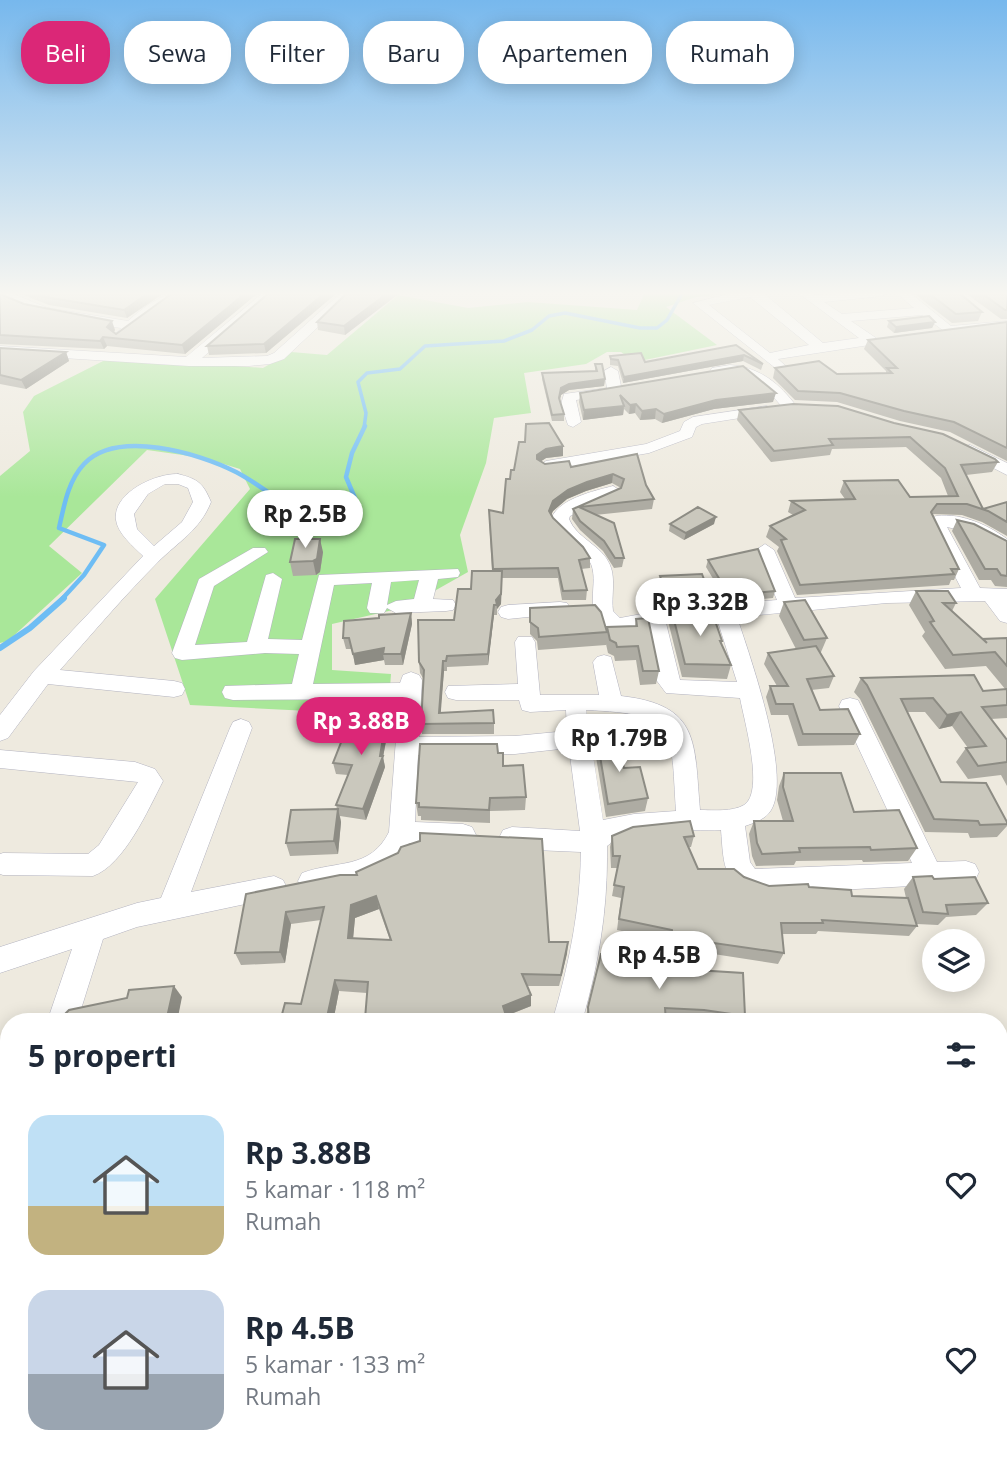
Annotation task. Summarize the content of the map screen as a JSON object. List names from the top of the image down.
{
  "page": {
    "chip": [
      "Beli",
      "Sewa",
      "Filter",
      "Baru",
      "Apartemen",
      "Rumah"
    ],
    "price": [
      "Rp 2.5B",
      "Rp 3.32B",
      "Rp 3.88B",
      "Rp 1.79B",
      "Rp 4.5B"
    ],
    "heading": "5 properti",
    "list": [
      {
        "name": "Rp 3.88B",
        "note": "5 kamar · 118 m² · Rumah"
      },
      {
        "name": "Rp 4.5B",
        "note": "5 kamar · 133 m² · Rumah"
      }
    ]
  }
}
